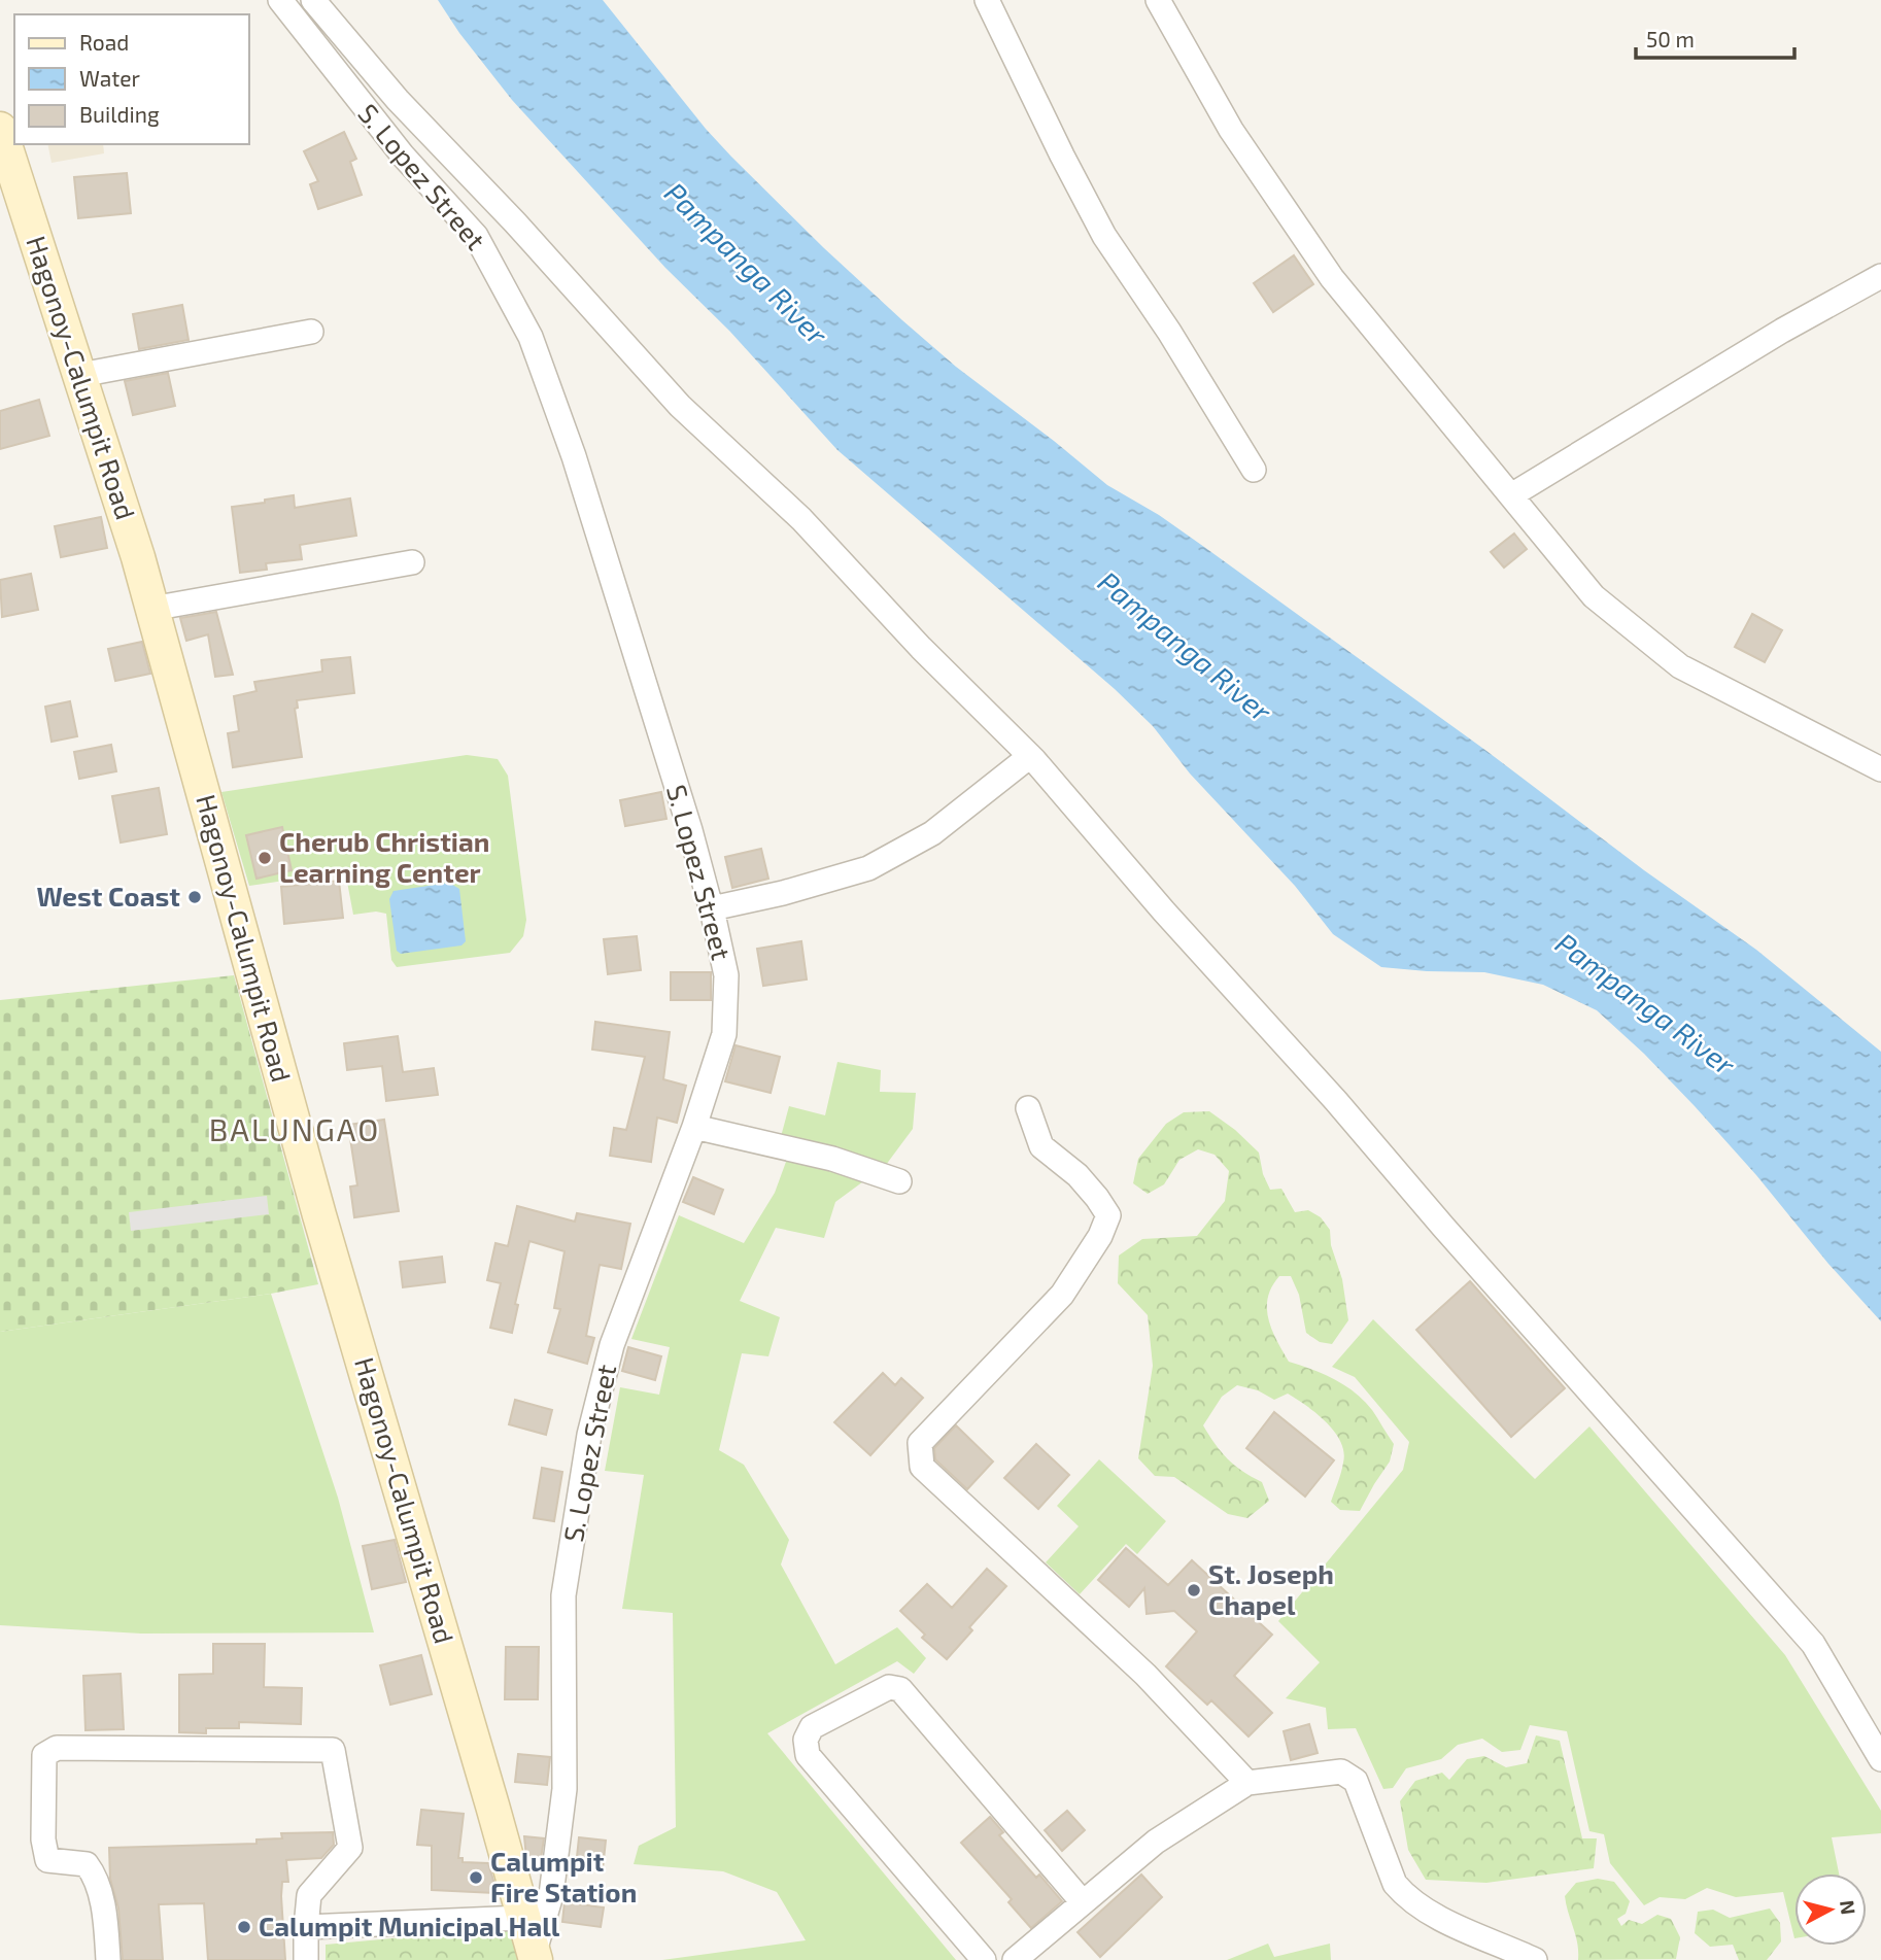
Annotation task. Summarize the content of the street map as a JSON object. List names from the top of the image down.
{
  "streets": {
    "main road": ["Hagonoy-Calumpit Road"],
    "street": ["S. Lopez Street"]
  },
  "crossings": [
    ["S. Lopez Street", "Hagonoy-Calumpit Road"]
  ],
  "districts": ["BALUNGAO"],
  "water": ["Pampanga River"],
  "places": [
    "Cherub Christian Learning Center",
    "West Coast",
    "St. Joseph Chapel",
    "Calumpit Fire Station",
    "Calumpit Municipal Hall"
  ],
  "legend": ["Road", "Water", "Building"],
  "scale_bar": "50 m",
  "north": "right"
}
